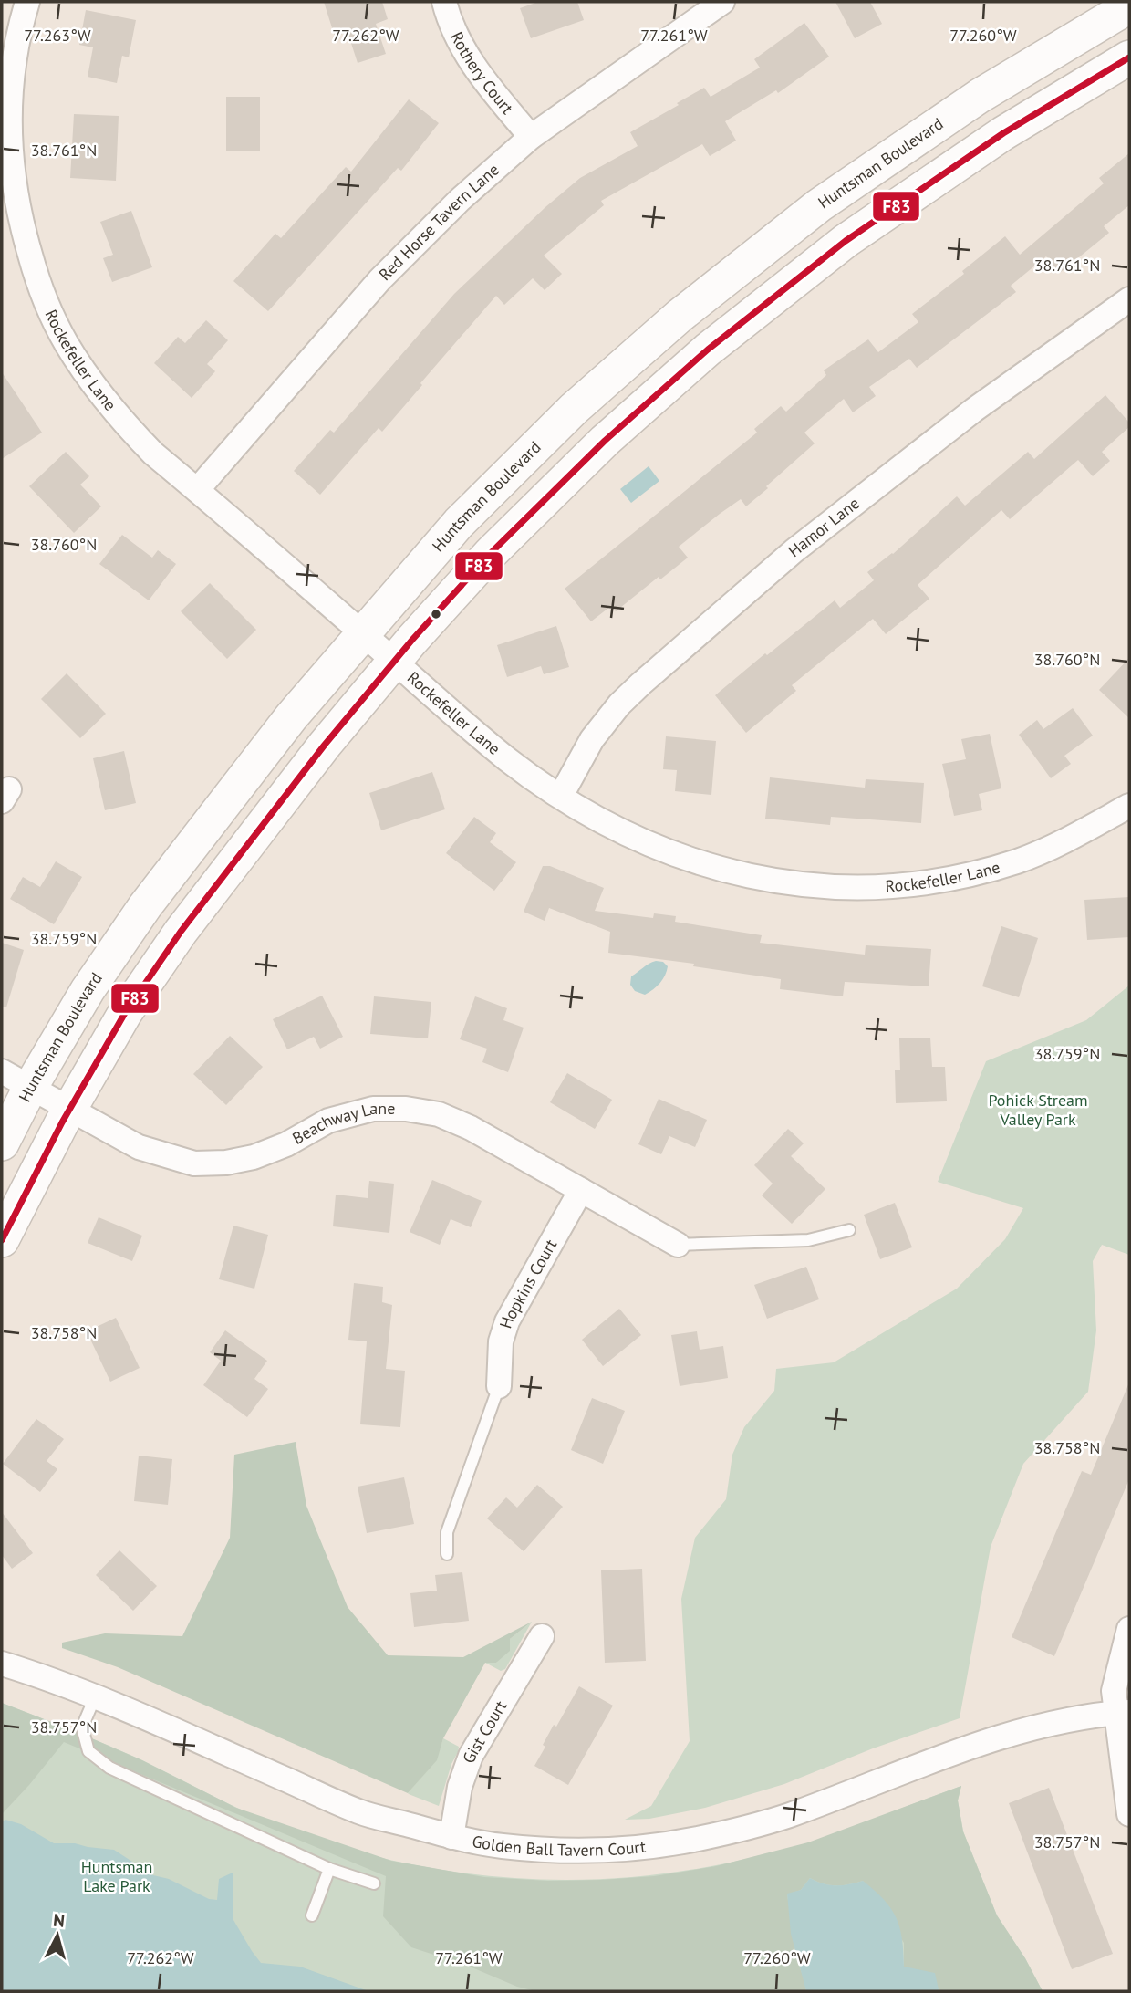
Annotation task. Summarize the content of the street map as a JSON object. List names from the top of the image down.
{
  "streets": {
    "street": [
      "Rothery Court",
      "Huntsman Boulevard",
      "Red Horse Tavern Lane",
      "Rockefeller Lane",
      "Hamor Lane",
      "Beachway Lane",
      "Hopkins Court",
      "Gist Court",
      "Golden Ball Tavern Court"
    ]
  },
  "crossings": [
    ["Rothery Court", "Red Horse Tavern Lane"],
    ["Huntsman Boulevard", "Rockefeller Lane"],
    ["Huntsman Boulevard", "Beachway Lane"],
    ["Red Horse Tavern Lane", "Rockefeller Lane"],
    ["Rockefeller Lane", "Hamor Lane"],
    ["Beachway Lane", "Hopkins Court"],
    ["Gist Court", "Golden Ball Tavern Court"]
  ],
  "parks": ["Pohick Stream Valley Park", "Huntsman Lake Park"],
  "lines": ["transit line F83"],
  "north": "top",
  "coordinates": [
    "77.263°W",
    "77.262°W",
    "77.261°W",
    "77.260°W",
    "38.761°N",
    "38.760°N",
    "38.759°N",
    "38.758°N",
    "38.757°N"
  ]
}
